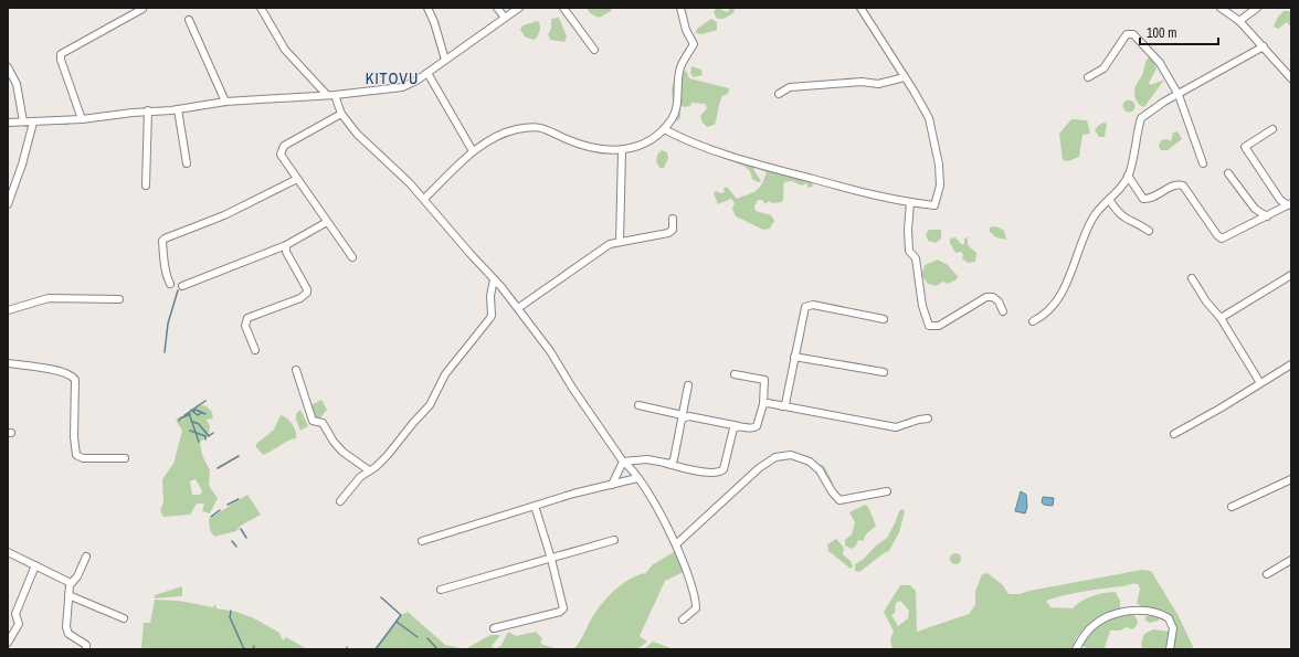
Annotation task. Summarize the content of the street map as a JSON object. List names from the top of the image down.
{
  "districts": ["KITOVU"],
  "scale_bar": "100 m"
}
